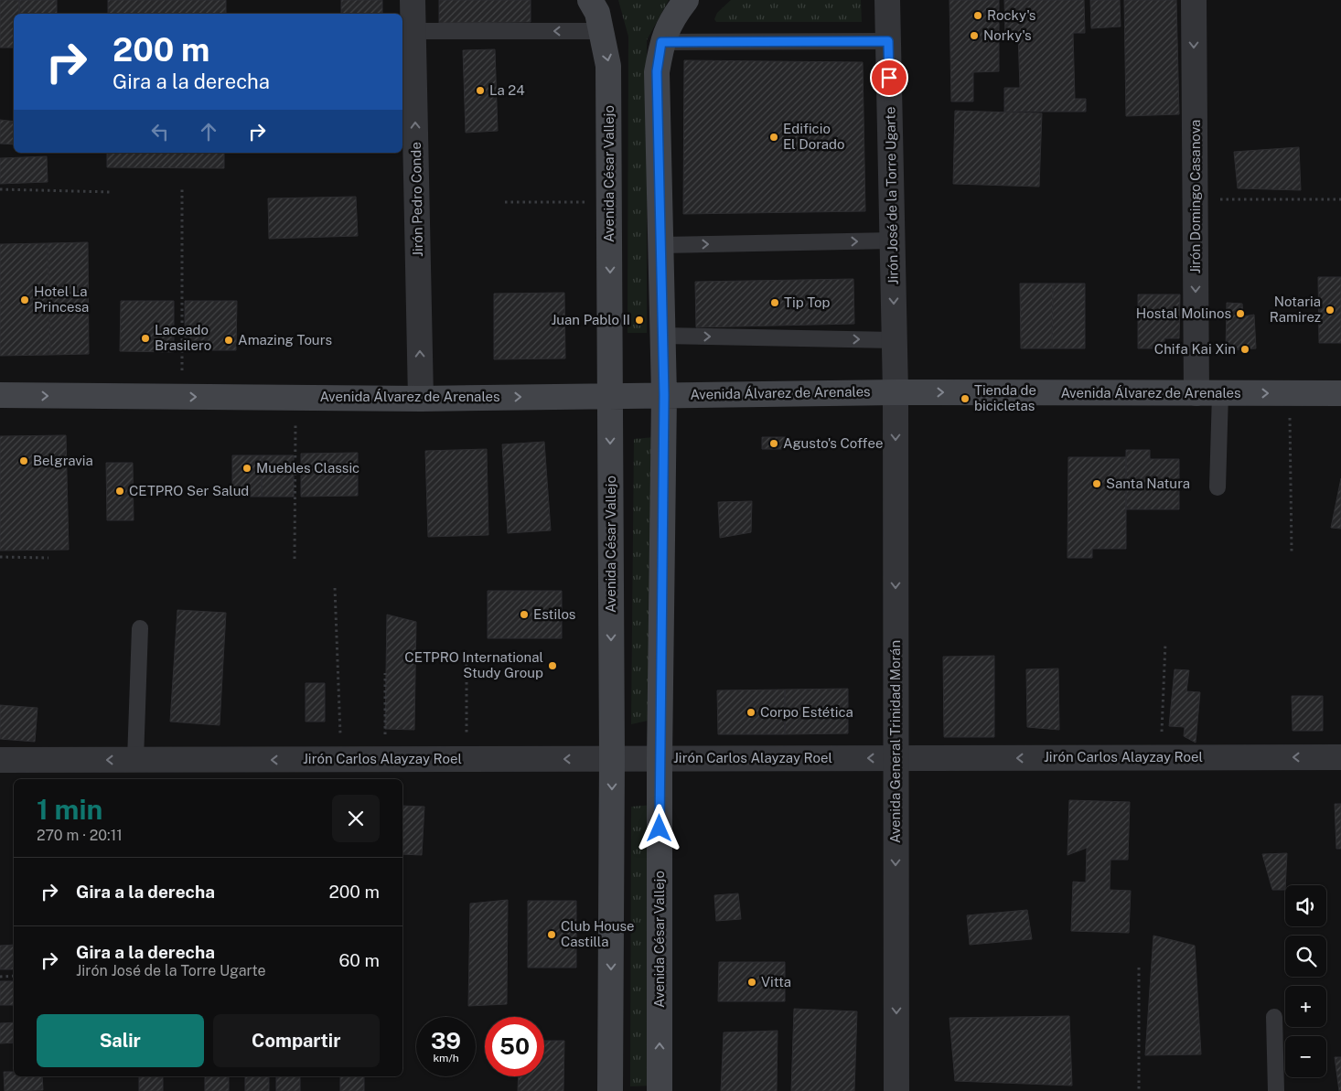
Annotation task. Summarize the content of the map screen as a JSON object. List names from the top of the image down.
{
  "streets": {
    "main road": ["Avenida César Vallejo", "Avenida Álvarez de Arenales"],
    "street": [
      "Jirón José de la Torre Ugarte",
      "Jirón Domingo Casanova",
      "Jirón Pedro Conde",
      "Avenida General Trinidad Morán",
      "Jirón Carlos Alayzay Roel"
    ]
  },
  "crossings": [
    ["Avenida César Vallejo", "Avenida Álvarez de Arenales"],
    ["Avenida César Vallejo", "Jirón Carlos Alayzay Roel"],
    ["Jirón José de la Torre Ugarte", "Avenida Álvarez de Arenales"],
    ["Jirón José de la Torre Ugarte", "Avenida General Trinidad Morán"],
    ["Jirón Domingo Casanova", "Avenida Álvarez de Arenales"],
    ["Jirón Pedro Conde", "Avenida Álvarez de Arenales"],
    ["Avenida Álvarez de Arenales", "Avenida General Trinidad Morán"],
    ["Avenida General Trinidad Morán", "Jirón Carlos Alayzay Roel"]
  ],
  "one_way": [
    "Jirón Domingo Casanova",
    "Jirón Pedro Conde",
    "Avenida Álvarez de Arenales",
    "Avenida General Trinidad Morán",
    "Jirón Carlos Alayzay Roel"
  ],
  "places": [
    "Rocky's",
    "Norky's",
    "La 24",
    "Edificio El Dorado",
    "Hotel La Princesa",
    "Tip Top",
    "Notaria Ramirez",
    "Hostal Molinos",
    "Juan Pablo II",
    "Laceado Brasilero",
    "Amazing Tours",
    "Chifa Kai Xin",
    "Tienda de bicicletas",
    "Agusto's Coffee",
    "Belgravia",
    "Muebles Classic",
    "Santa Natura",
    "CETPRO Ser Salud",
    "Estilos",
    "CETPRO International Study Group",
    "Corpo Estética",
    "Club House Castilla",
    "Vitta"
  ],
  "page": {
    "turn": ["200 m", "Gira a la derecha"],
    "heading": ["1 min", "270 m · 20:11"],
    "list": [
      {
        "name": "Gira a la derecha",
        "value": "200 m"
      },
      {
        "name": "Gira a la derecha",
        "note": "Jirón José de la Torre Ugarte",
        "value": "60 m"
      }
    ],
    "map_buttons": ["+", "−"],
    "buttons": ["Salir", "Compartir"],
    "speed": "39 km/h",
    "limit": "50"
  }
}
